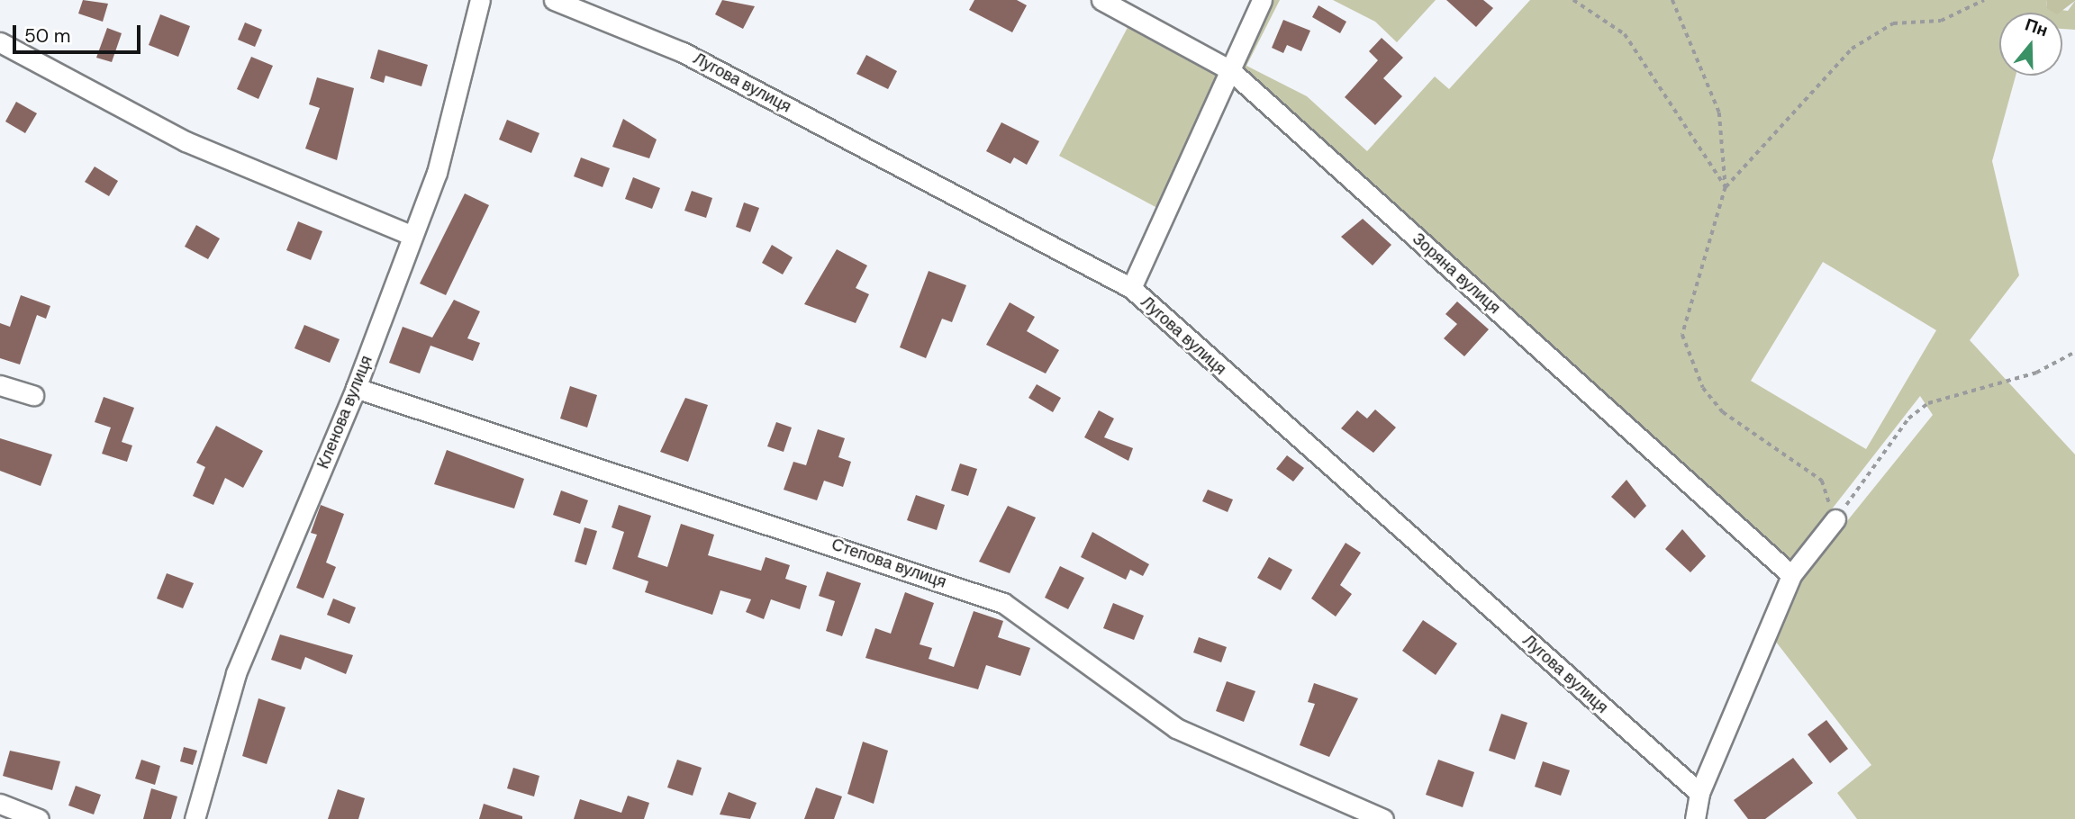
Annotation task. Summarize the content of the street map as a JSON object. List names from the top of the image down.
{
  "streets": {
    "street": [
      "Лугова вулиця",
      "Зоряна вулиця",
      "Кленова вулиця",
      "Степова вулиця"
    ]
  },
  "crossings": [
    ["Кленова вулиця", "Степова вулиця"]
  ],
  "scale_bar": "50 m",
  "north": "top"
}
